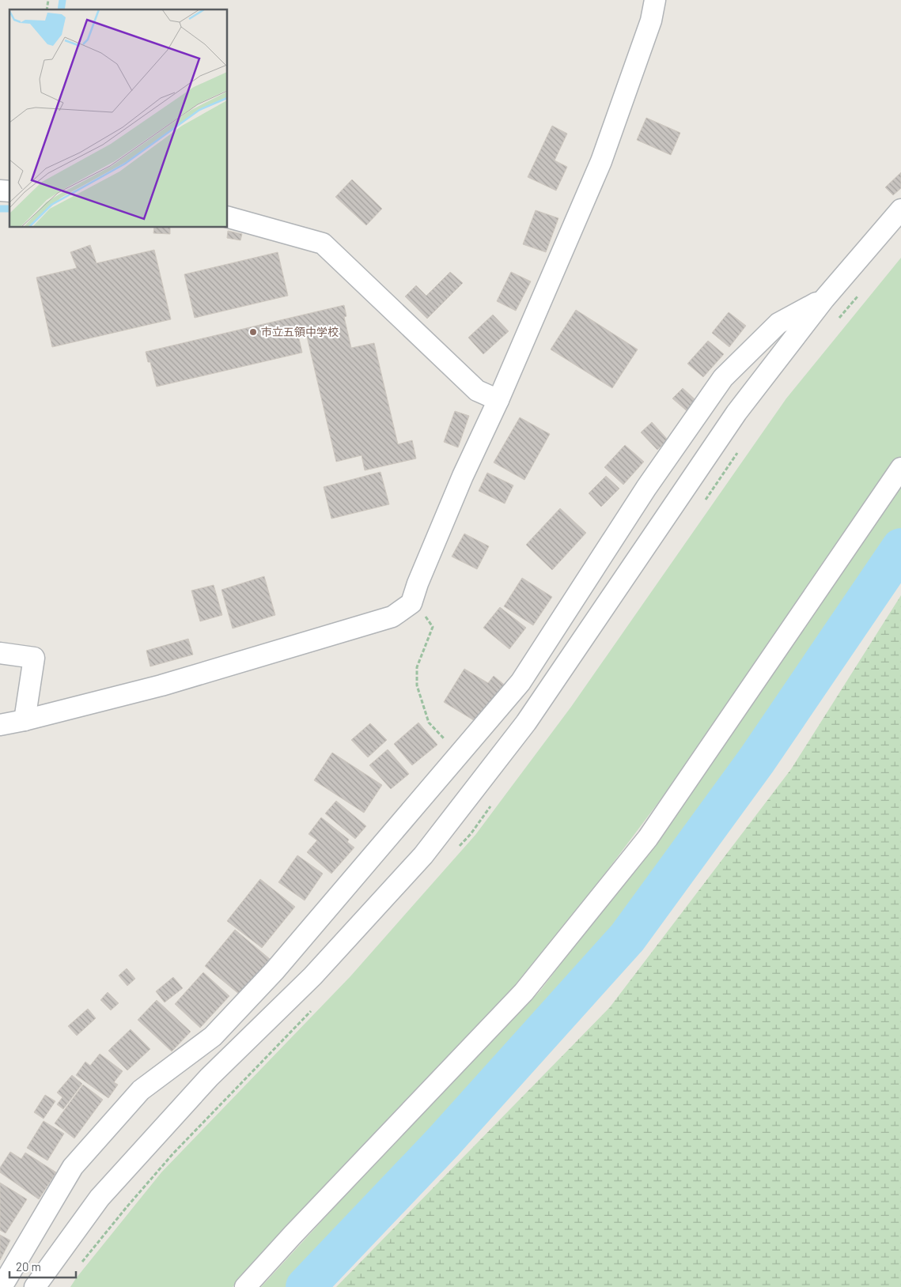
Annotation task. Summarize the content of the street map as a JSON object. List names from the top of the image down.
{
  "places": ["市立五領中学校"],
  "scale_bar": "20 m"
}
